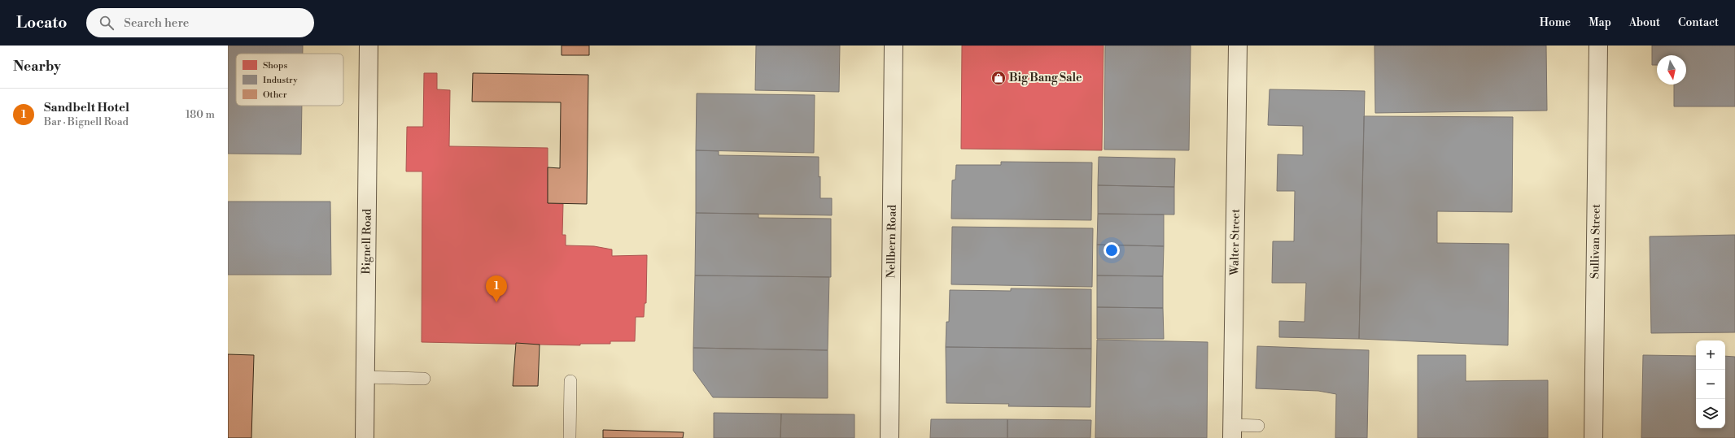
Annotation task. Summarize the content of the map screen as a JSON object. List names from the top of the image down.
{
  "streets": {
    "street": [
      "Bignell Road",
      "Nellbern Road",
      "Sullivan Street",
      "Walter Street"
    ]
  },
  "places": {
    "shop": ["Big Bang Sale"]
  },
  "legend": ["Shops", "Industry", "Other"],
  "north": "bottom",
  "page": {
    "header": "Locato",
    "search": "Search here",
    "nav": [
      "Home",
      "Map",
      "About",
      "Contact"
    ],
    "heading": "Nearby",
    "list": [
      {
        "mark": "1",
        "name": "Sandbelt Hotel",
        "note": "Bar · Bignell Road",
        "value": "180 m"
      }
    ],
    "pins": "1",
    "map_buttons": ["+", "−"]
  }
}
